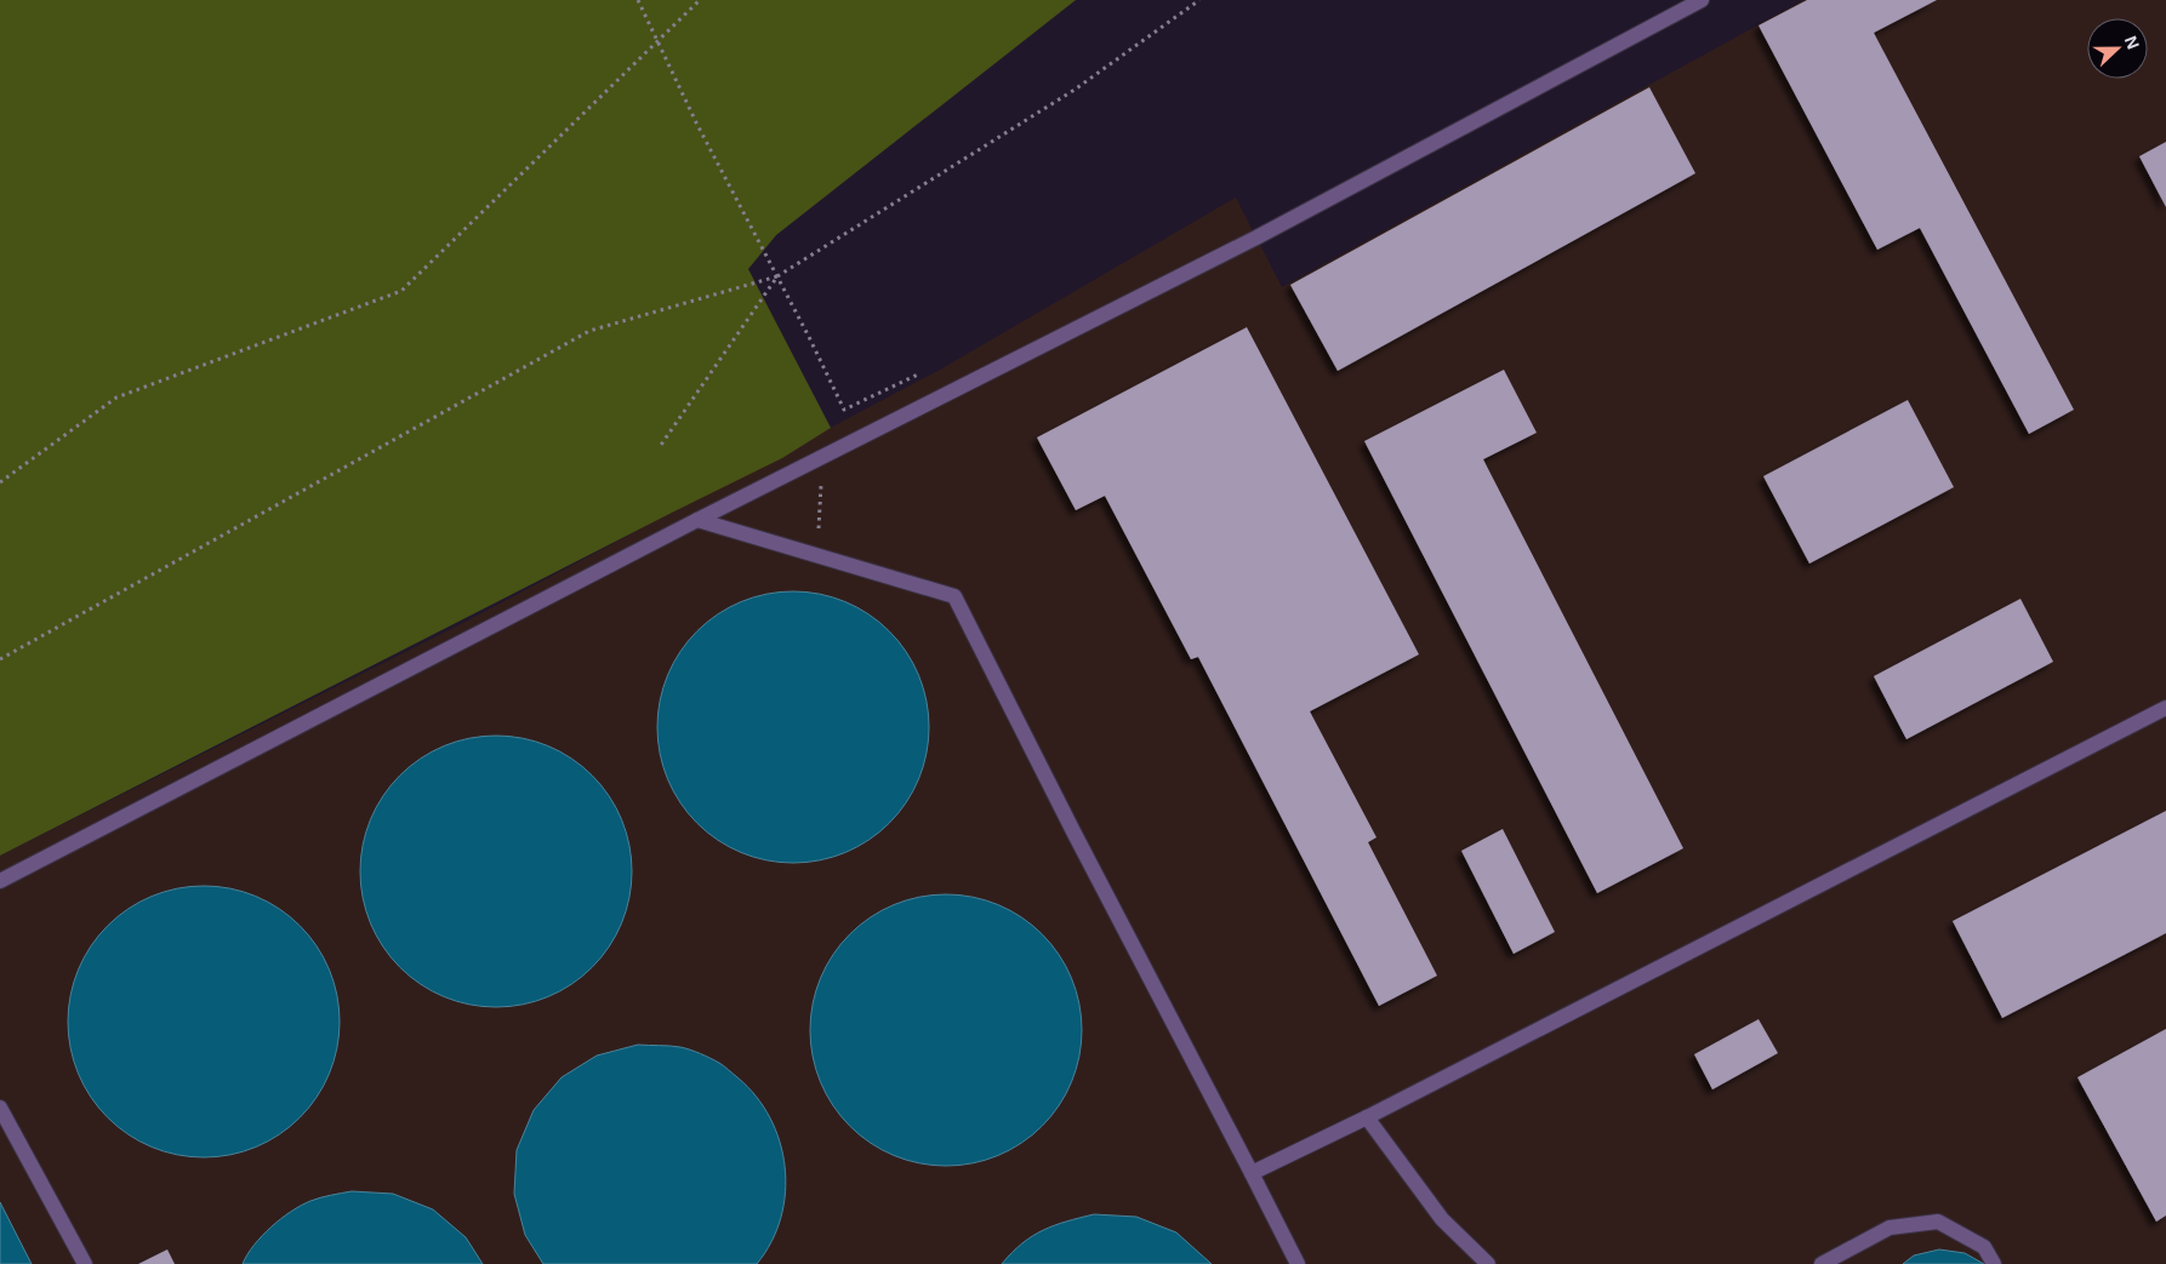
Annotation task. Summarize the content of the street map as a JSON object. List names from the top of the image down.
{
  "north": "right"
}
